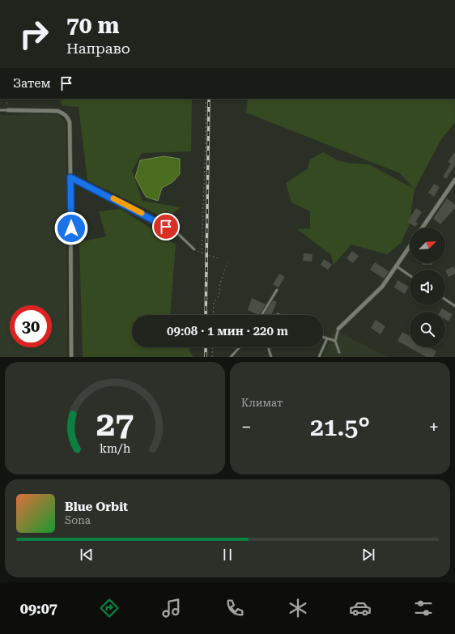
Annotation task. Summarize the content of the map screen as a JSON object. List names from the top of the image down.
{
  "north": "top right",
  "page": {
    "turn": ["70 m", "Направо"],
    "then": "Затем",
    "limit": "30",
    "trip": "09:08 · 1 мин · 220 m",
    "tile": "Климат",
    "heat": ["−", "21.5°", "+"],
    "song": ["Blue Orbit", "Sona"],
    "tabs": "09:07",
    "gauge": ["27", "km/h"]
  }
}
